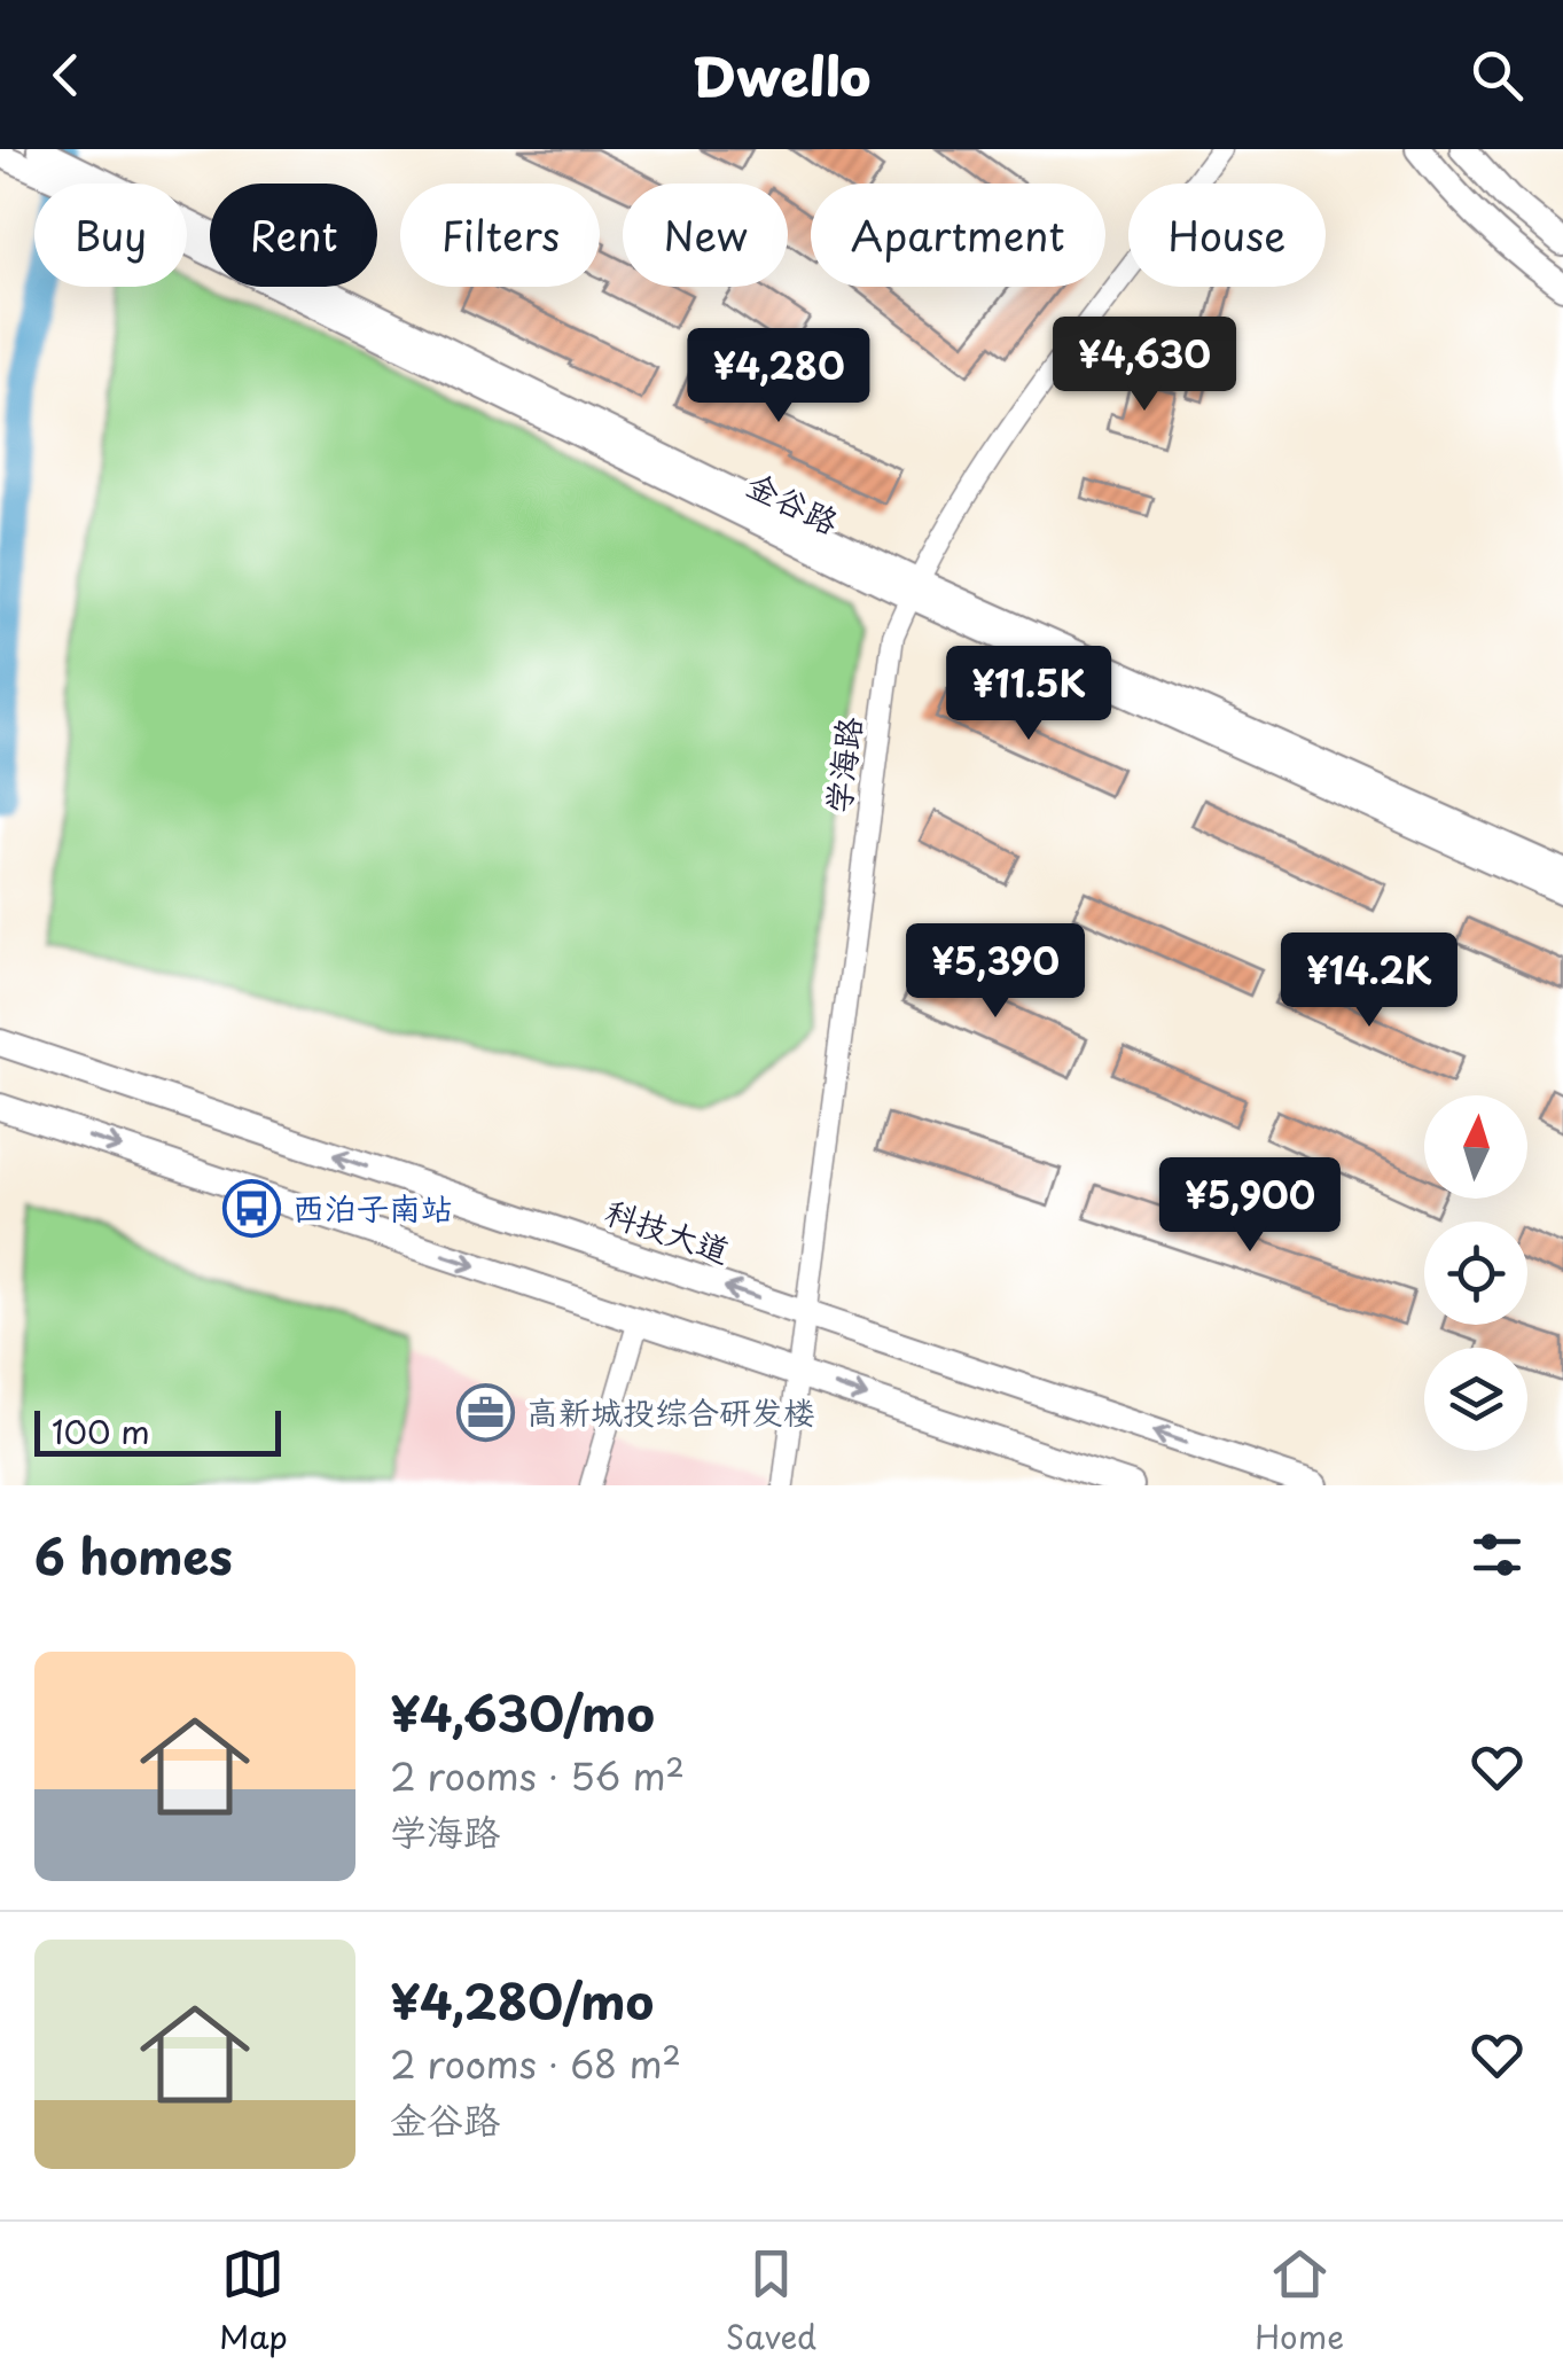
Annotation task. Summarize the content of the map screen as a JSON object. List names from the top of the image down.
{
  "streets": {
    "main road": ["科技大道"],
    "street": ["金谷路", "学海路"]
  },
  "crossings": [
    ["金谷路", "学海路"],
    ["学海路", "科技大道"]
  ],
  "places": {
    "bus stop": ["西泊子南站"],
    "office": ["高新城投综合研发楼"]
  },
  "scale_bar": "100 m",
  "north": "top",
  "page": {
    "header": "Dwello",
    "chip": [
      "Buy",
      "Rent",
      "Filters",
      "New",
      "Apartment",
      "House"
    ],
    "price": [
      "¥4,630",
      "¥4,280",
      "¥11.5K",
      "¥5,390",
      "¥14.2K",
      "¥5,900"
    ],
    "scale": "100 m",
    "heading": "6 homes",
    "list": [
      {
        "name": "¥4,630/mo",
        "note": "2 rooms · 56 m² · 学海路"
      },
      {
        "name": "¥4,280/mo",
        "note": "2 rooms · 68 m² · 金谷路"
      }
    ],
    "tabs": ["Map", "Saved", "Home"]
  }
}
